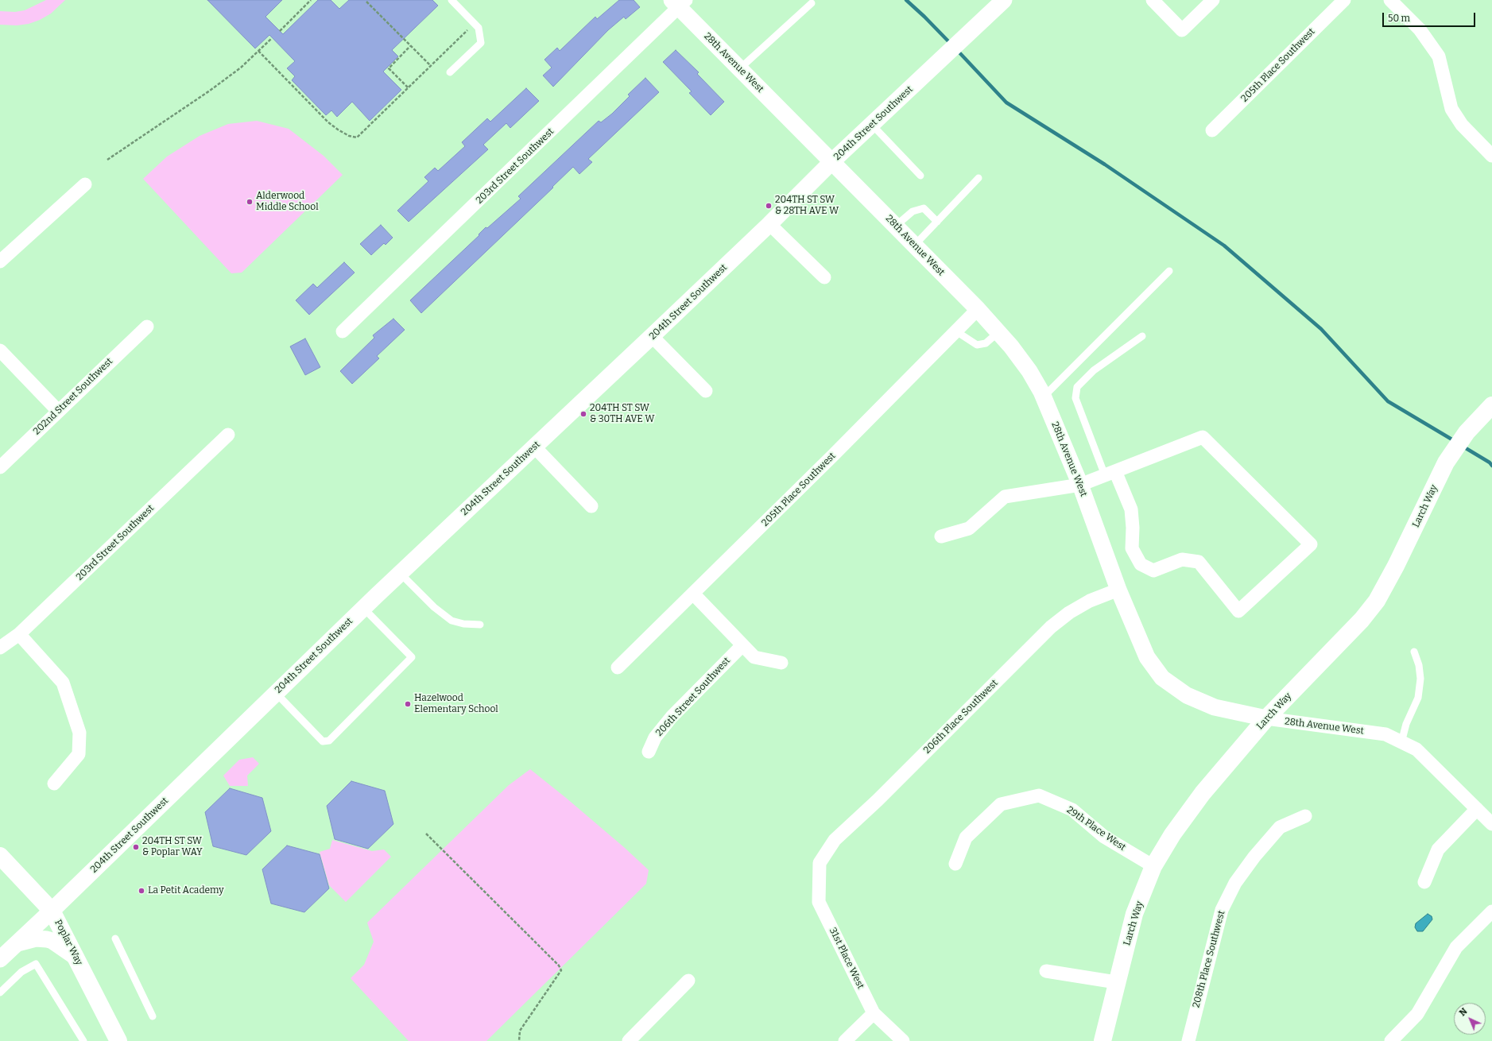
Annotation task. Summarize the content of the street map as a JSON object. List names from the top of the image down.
{
  "streets": {
    "main road": ["Larch Way", "Poplar Way"],
    "street": [
      "28th Avenue West",
      "205th Place Southwest",
      "204th Street Southwest",
      "203rd Street Southwest",
      "202nd Street Southwest",
      "206th Street Southwest",
      "206th Place Southwest",
      "29th Place West",
      "31st Place West",
      "208th Place Southwest"
    ]
  },
  "crossings": [
    ["28th Avenue West", "205th Place Southwest"],
    ["28th Avenue West", "204th Street Southwest"],
    ["28th Avenue West", "203rd Street Southwest"],
    ["28th Avenue West", "Larch Way"],
    ["28th Avenue West", "206th Place Southwest"],
    ["204th Street Southwest", "Poplar Way"],
    ["Larch Way", "29th Place West"],
    ["206th Place Southwest", "31st Place West"]
  ],
  "places": [
    "Alderwood Middle School",
    "204TH ST SW & 28TH AVE W",
    "204TH ST SW & 30TH AVE W",
    "Hazelwood Elementary School",
    "204TH ST SW & Poplar WAY",
    "La Petit Academy"
  ],
  "scale_bar": "50 m",
  "north": "top left"
}
